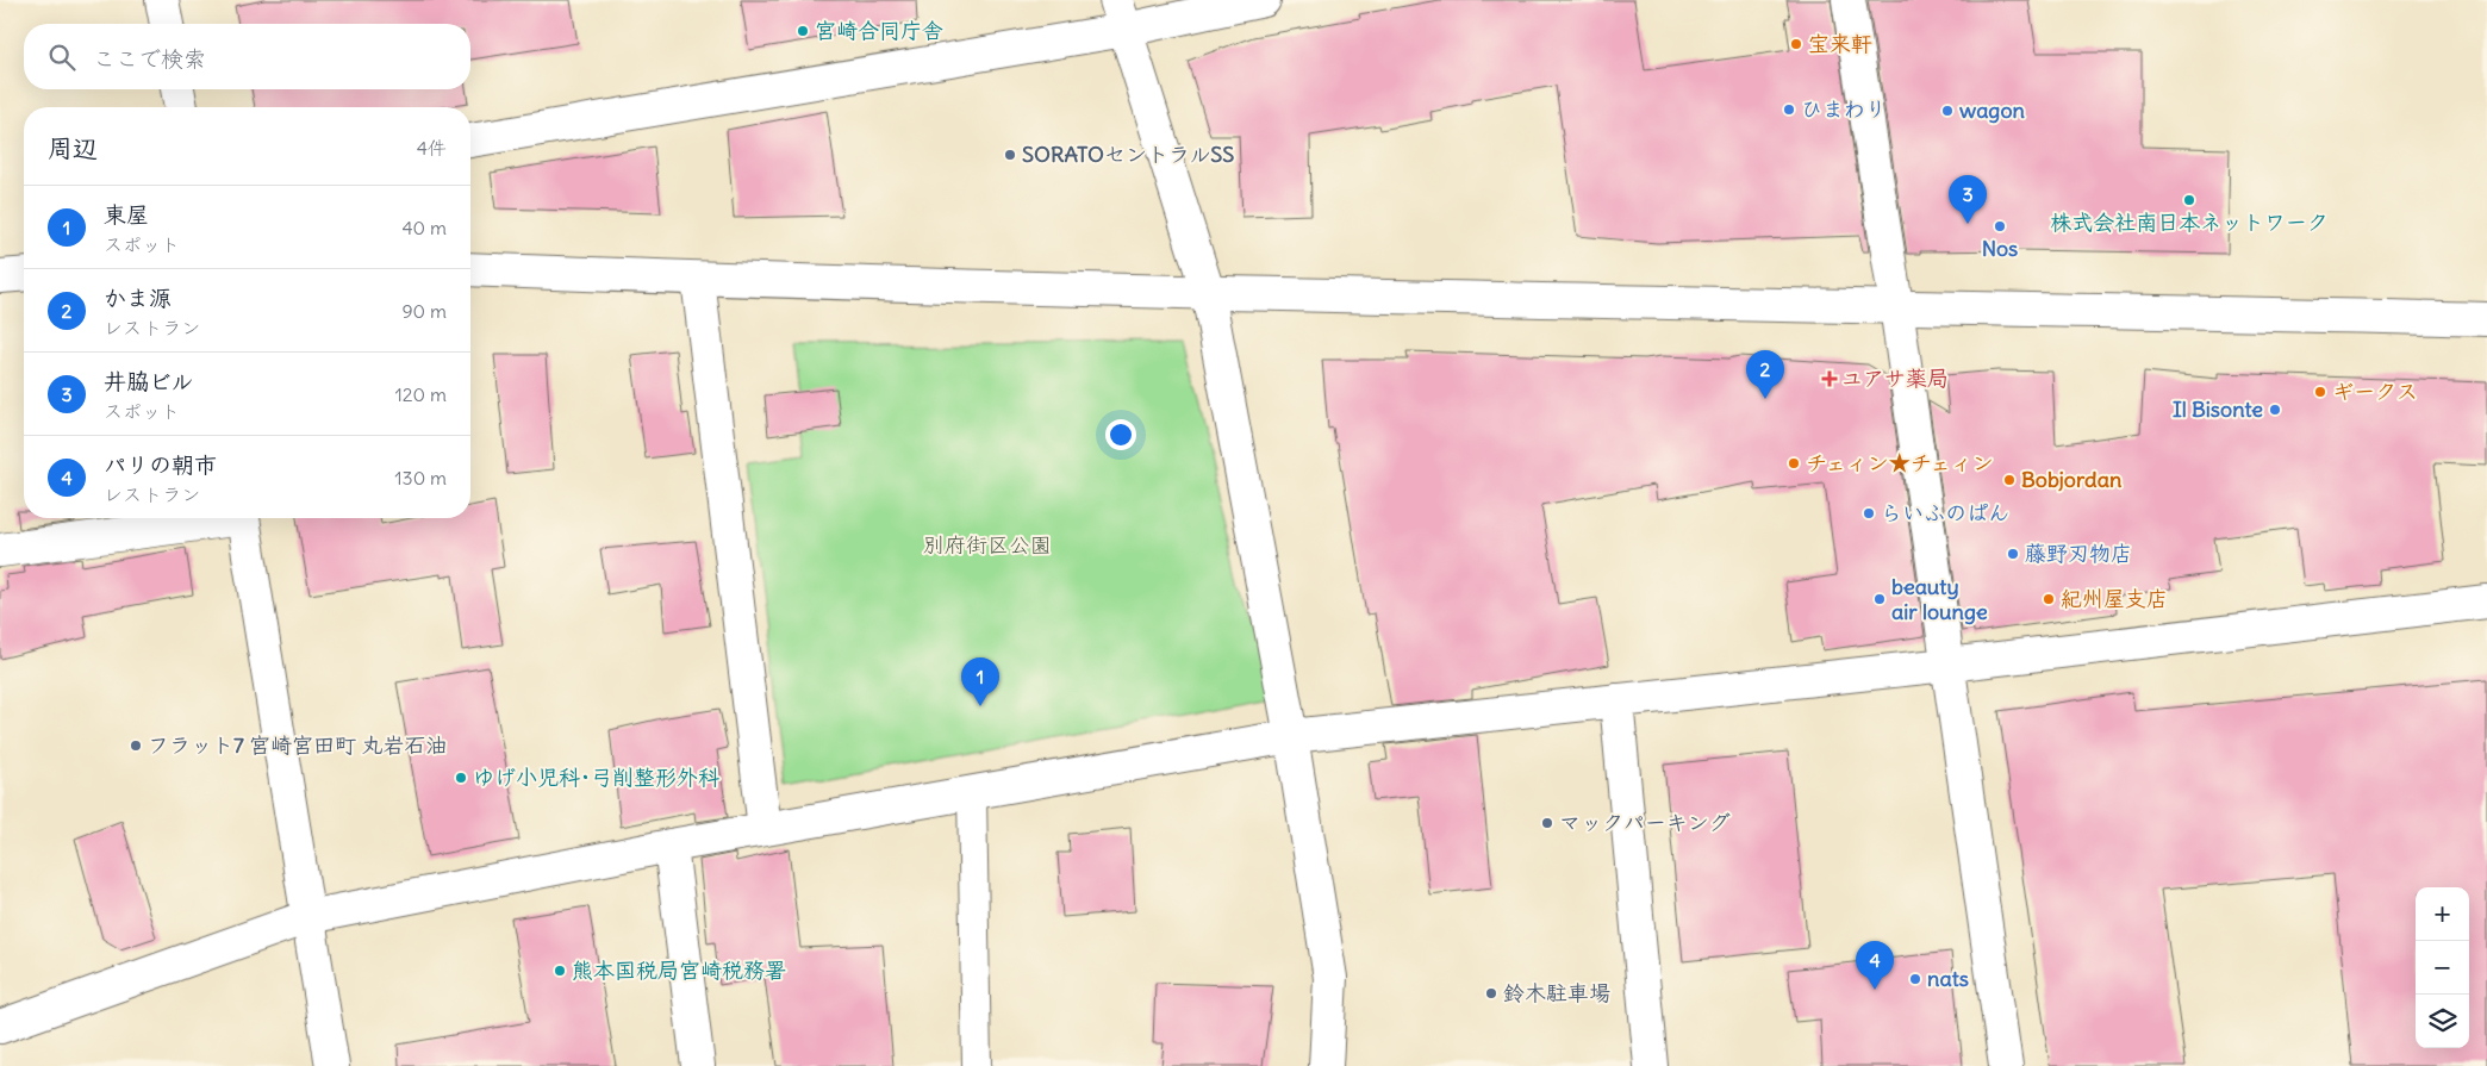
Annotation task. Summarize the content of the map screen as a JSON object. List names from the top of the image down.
{
  "parks": ["別府街区公園"],
  "places": {
    "other": [
      "宮崎合同庁舎",
      "宝来軒",
      "ひまわり",
      "wagon",
      "SORATOセントラルSS",
      "株式会社南日本ネットワーク",
      "Nos",
      "ギークス",
      "Il Bisonte",
      "チェィン★チェィン",
      "Bobjordan",
      "らいふのぱん",
      "藤野刃物店",
      "beauty air lounge",
      "紀州屋支店",
      "フラット7 宮崎宮田町 丸岩石油",
      "ゆげ小児科･弓削整形外科",
      "マックパーキング",
      "熊本国税局宮崎税務署",
      "nats",
      "鈴木駐車場"
    ],
    "health": ["ユアサ薬局"]
  },
  "page": {
    "search": "ここで検索",
    "heading": ["周辺", "4件"],
    "pins": [
      "3",
      "2",
      "1",
      "4"
    ],
    "list": [
      {
        "mark": "1",
        "name": "東屋",
        "note": "スポット",
        "value": "40 m"
      },
      {
        "mark": "2",
        "name": "かま源",
        "note": "レストラン",
        "value": "90 m"
      },
      {
        "mark": "3",
        "name": "井脇ビル",
        "note": "スポット",
        "value": "120 m"
      },
      {
        "mark": "4",
        "name": "パリの朝市",
        "note": "レストラン",
        "value": "130 m"
      }
    ],
    "map_buttons": ["+", "−"]
  }
}
